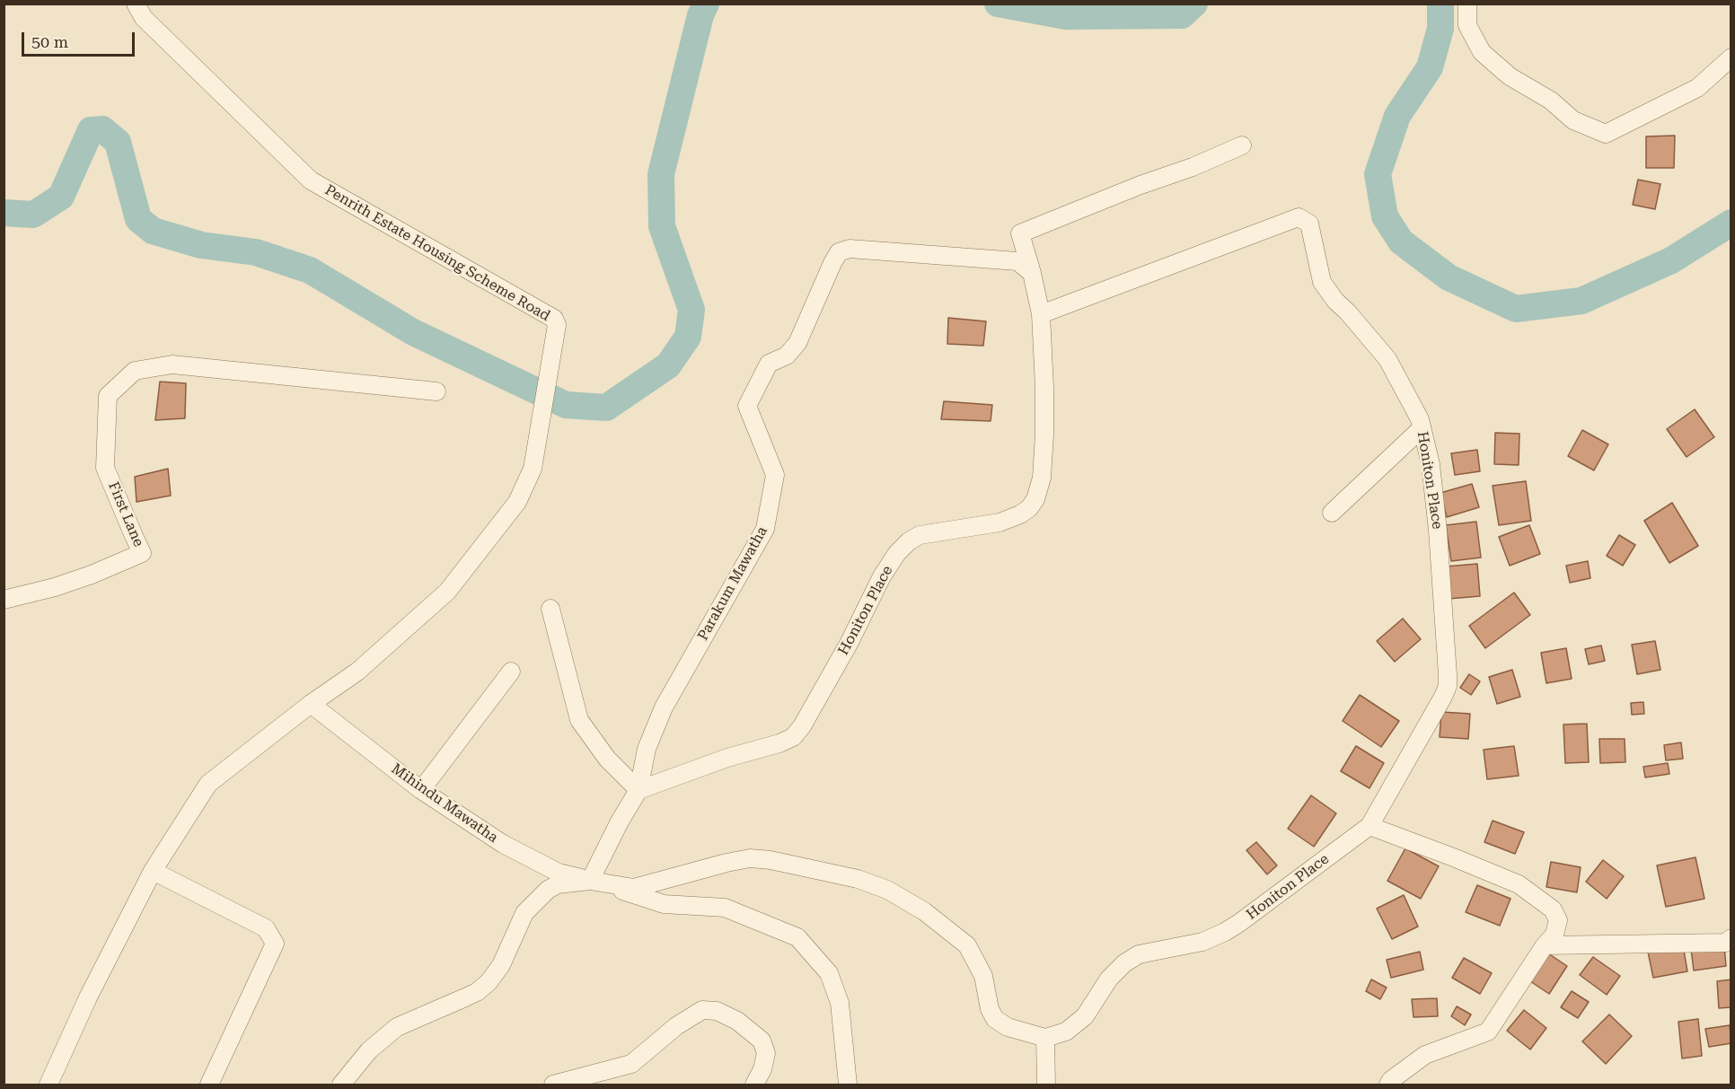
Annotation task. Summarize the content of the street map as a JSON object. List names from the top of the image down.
{
  "streets": {
    "street": [
      "Penrith Estate Housing Scheme Road",
      "Honiton Place",
      "First Lane",
      "Parakum Mawatha",
      "Mihindu Mawatha"
    ]
  },
  "crossings": [
    ["Penrith Estate Housing Scheme Road", "Mihindu Mawatha"],
    ["Honiton Place", "Parakum Mawatha"]
  ],
  "scale_bar": "50 m"
}
